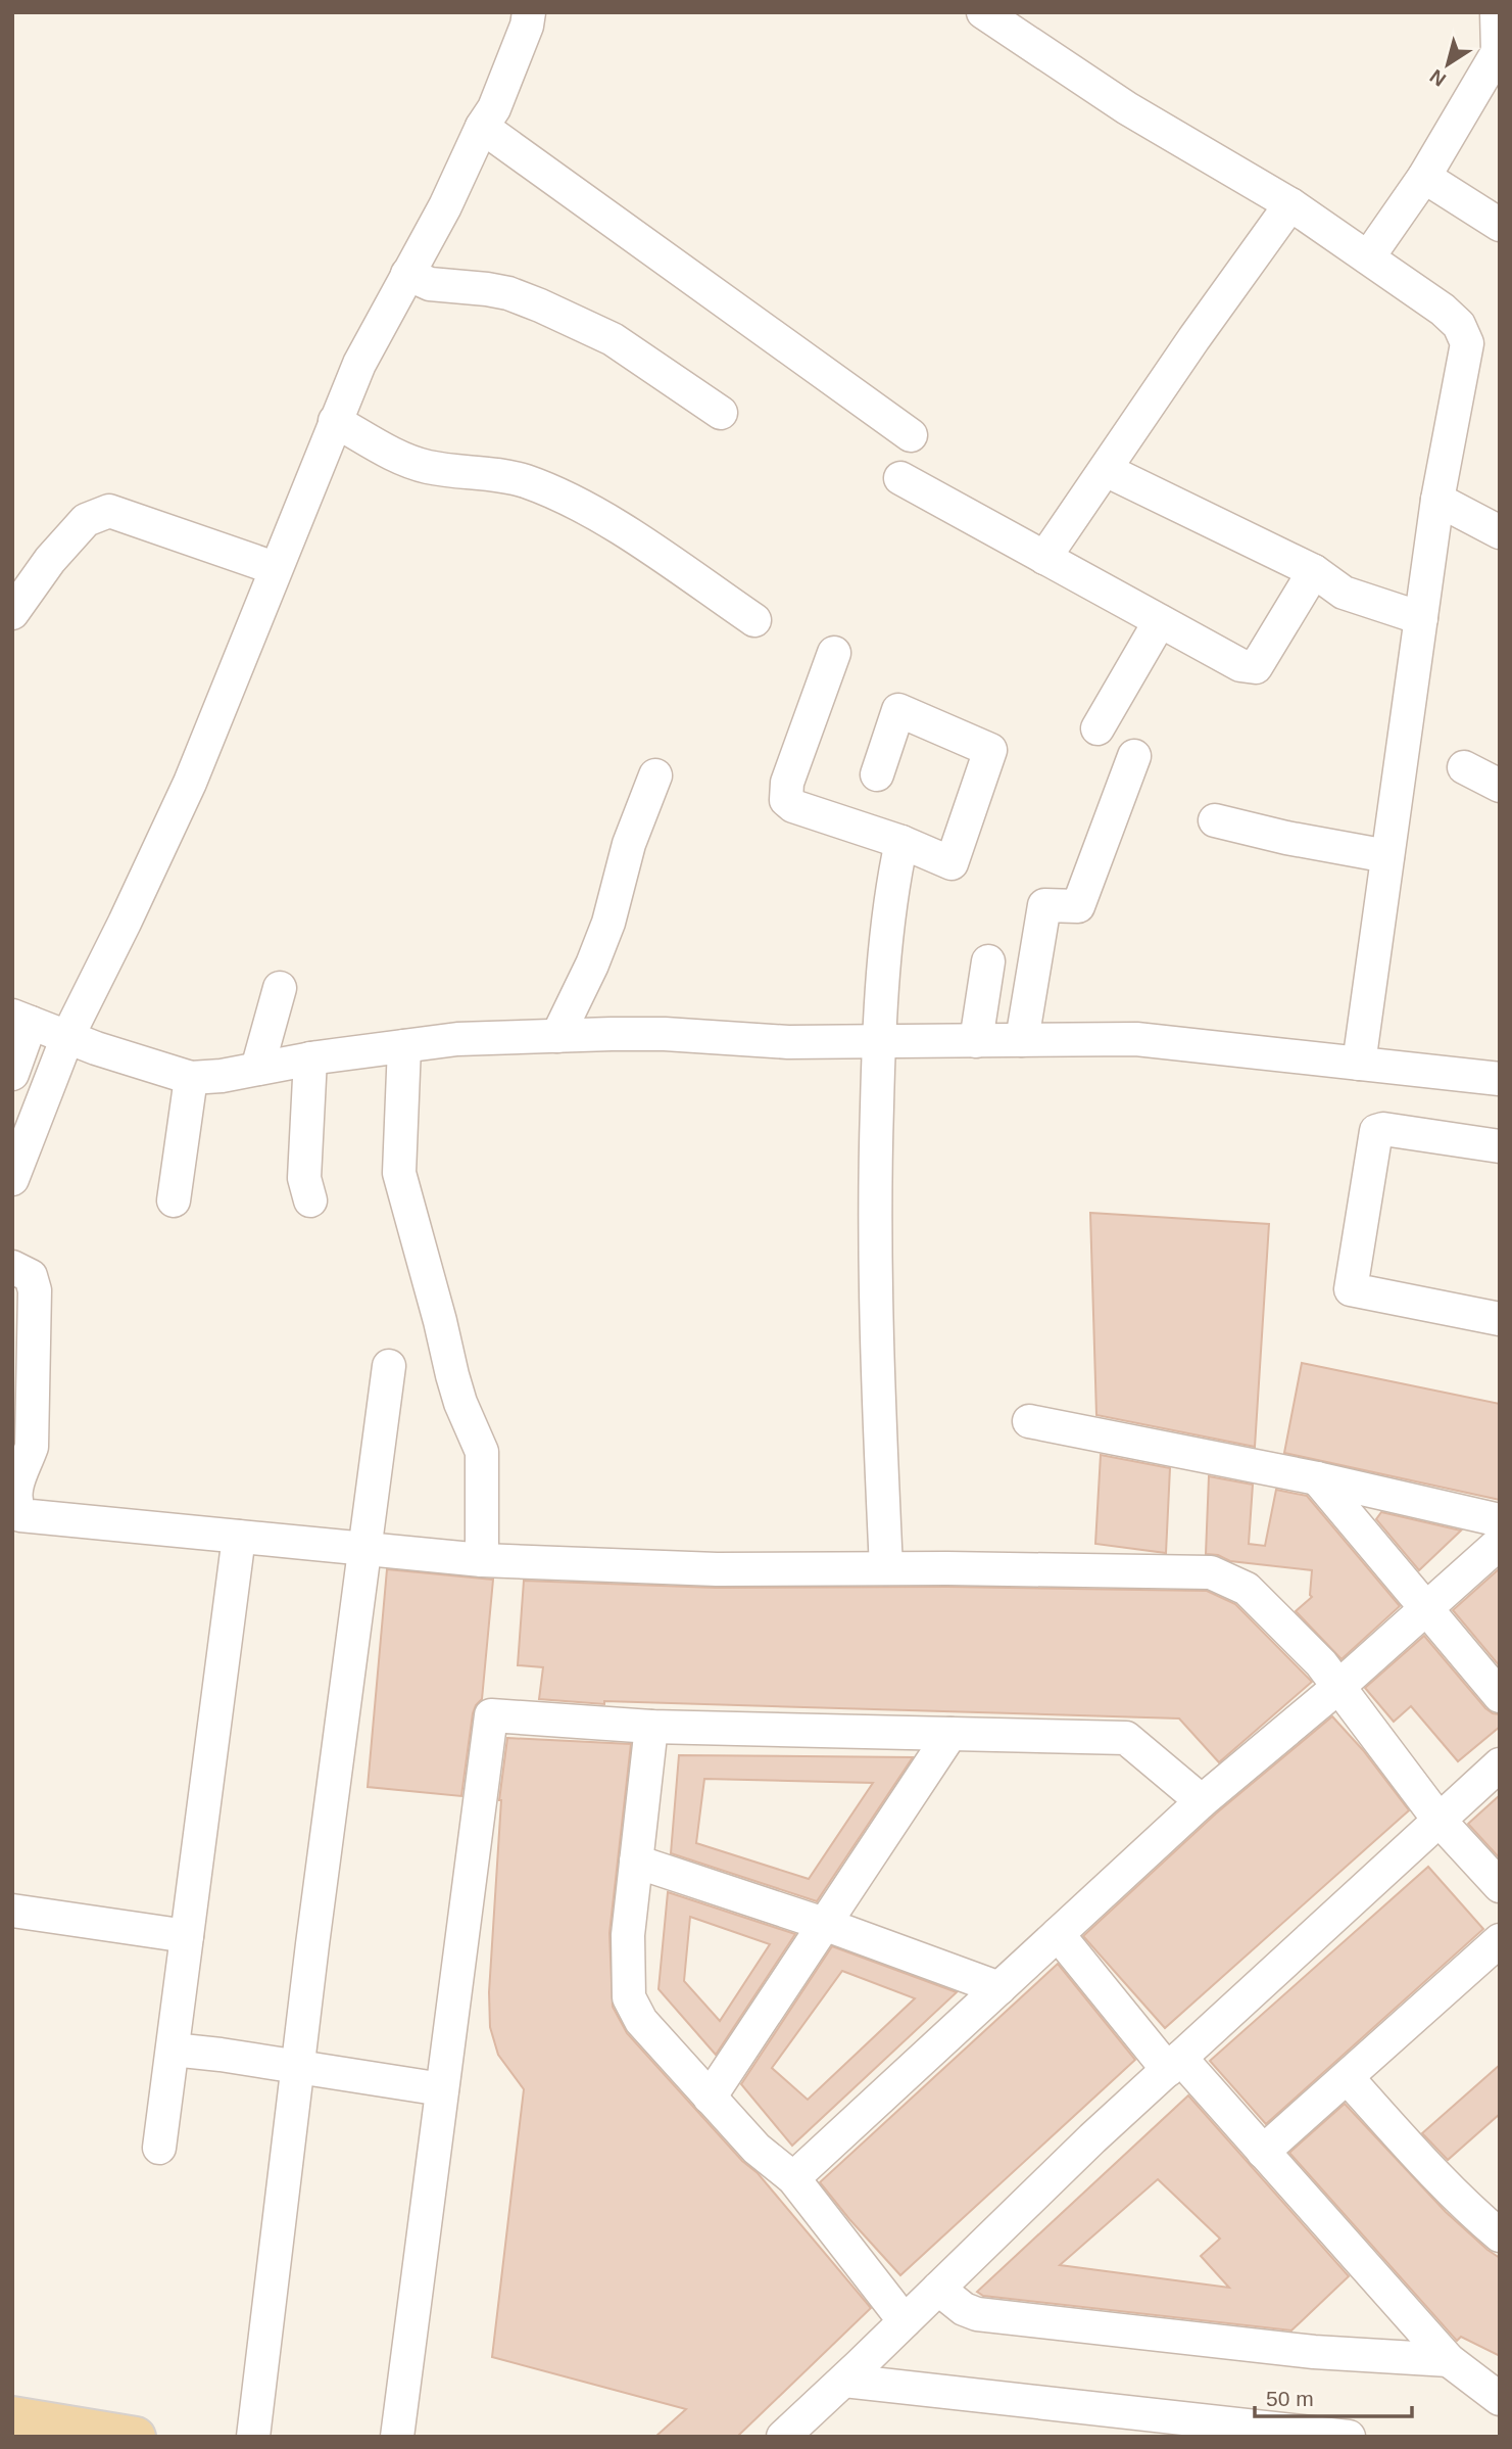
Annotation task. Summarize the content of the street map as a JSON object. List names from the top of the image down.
{
  "scale_bar": "50 m",
  "north": "bottom left"
}
